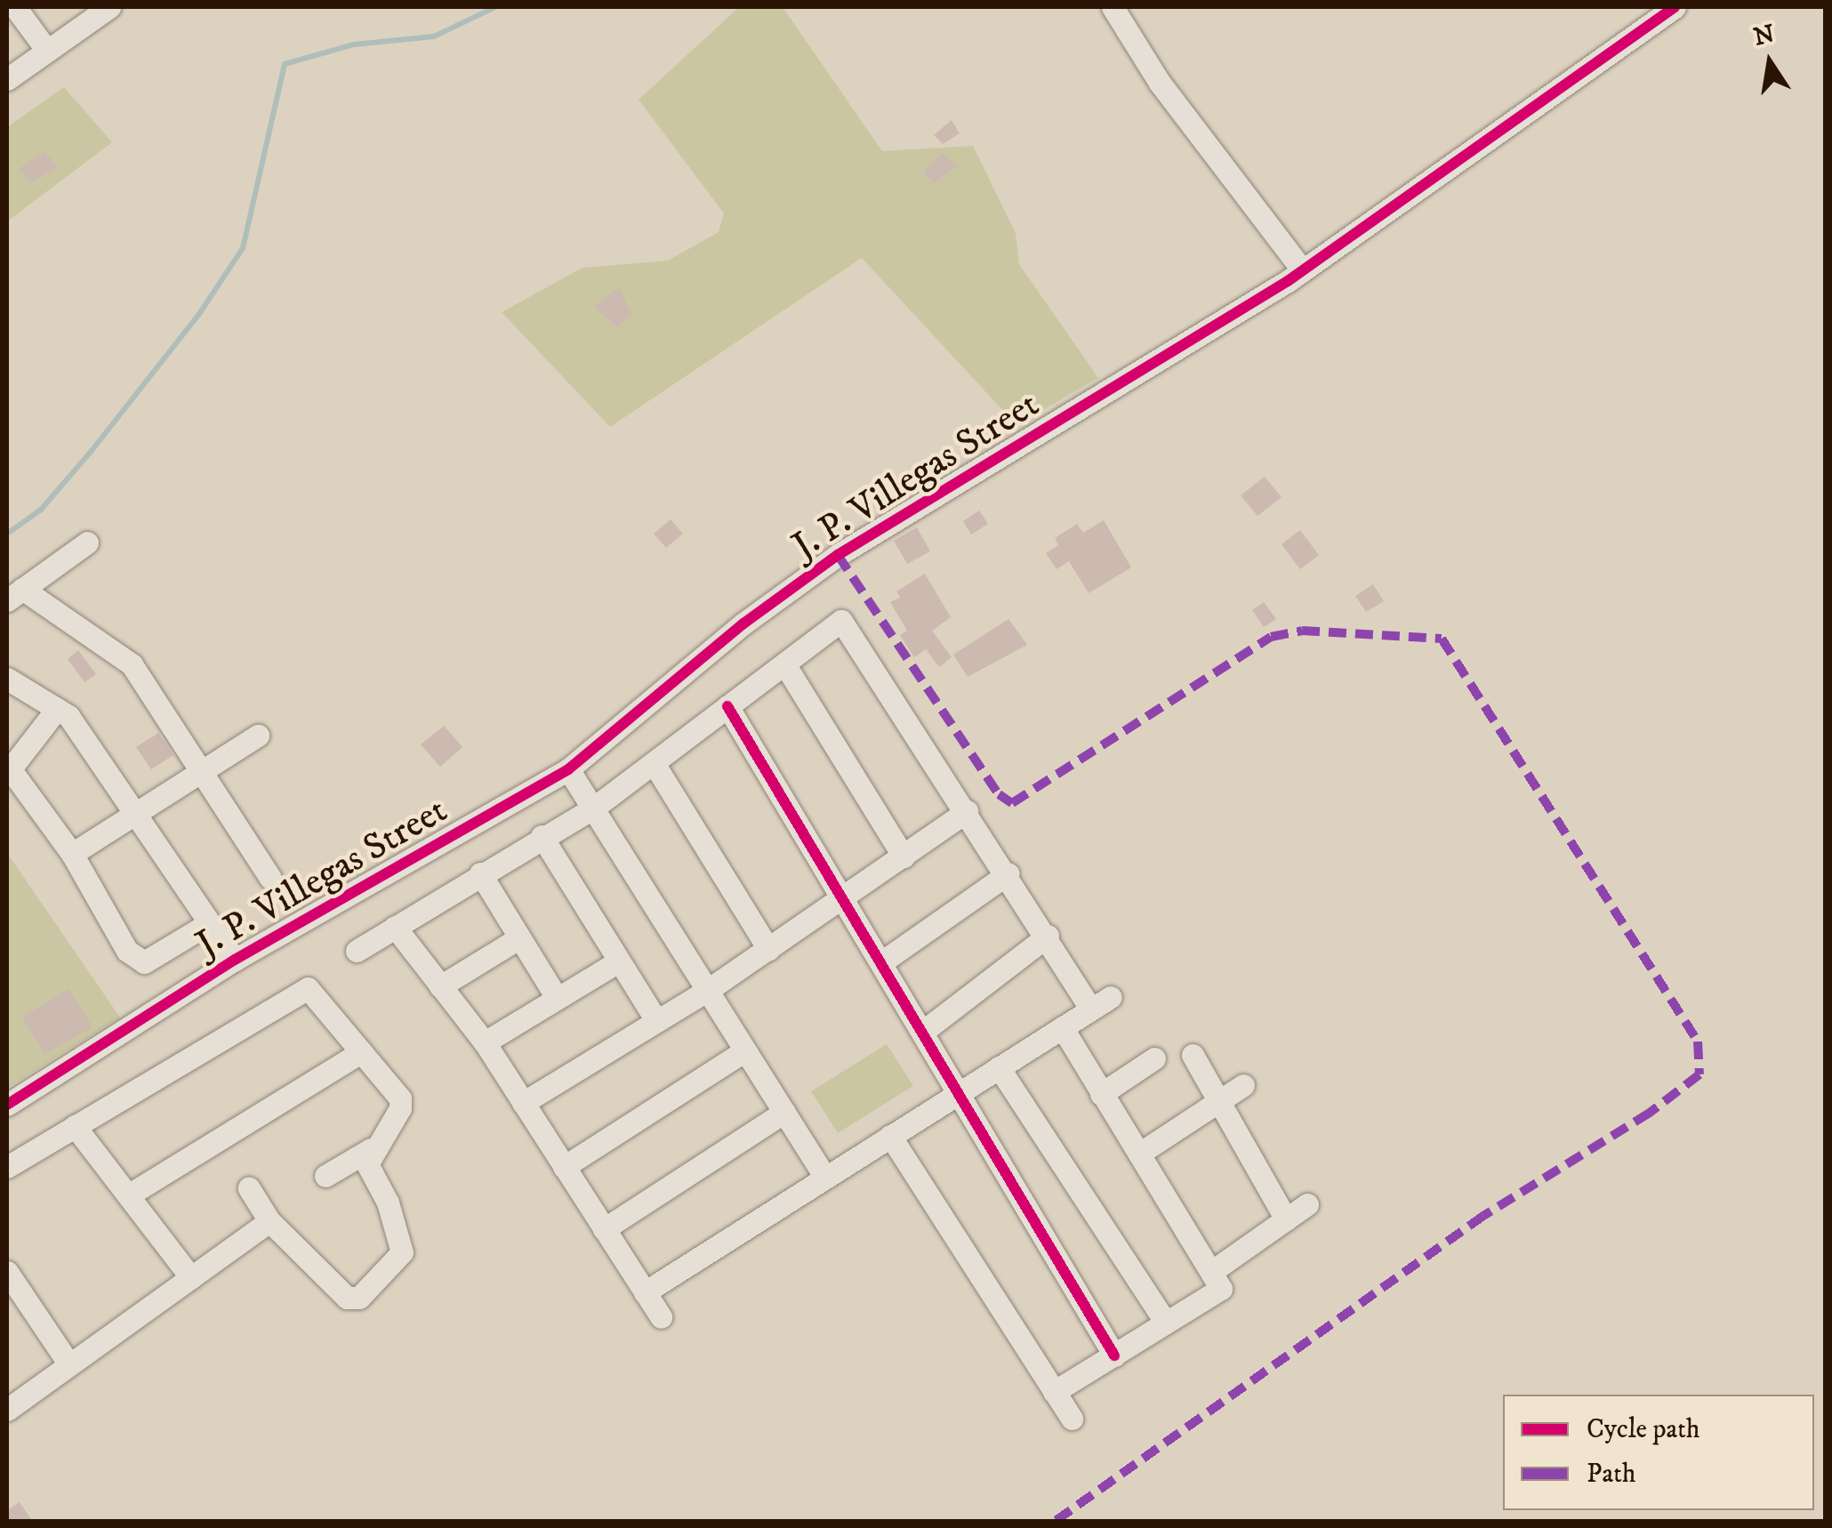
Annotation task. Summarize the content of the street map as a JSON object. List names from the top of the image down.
{
  "streets": {
    "street": ["J. P. Villegas Street"]
  },
  "legend": ["Cycle path", "Path"],
  "north": "top"
}
